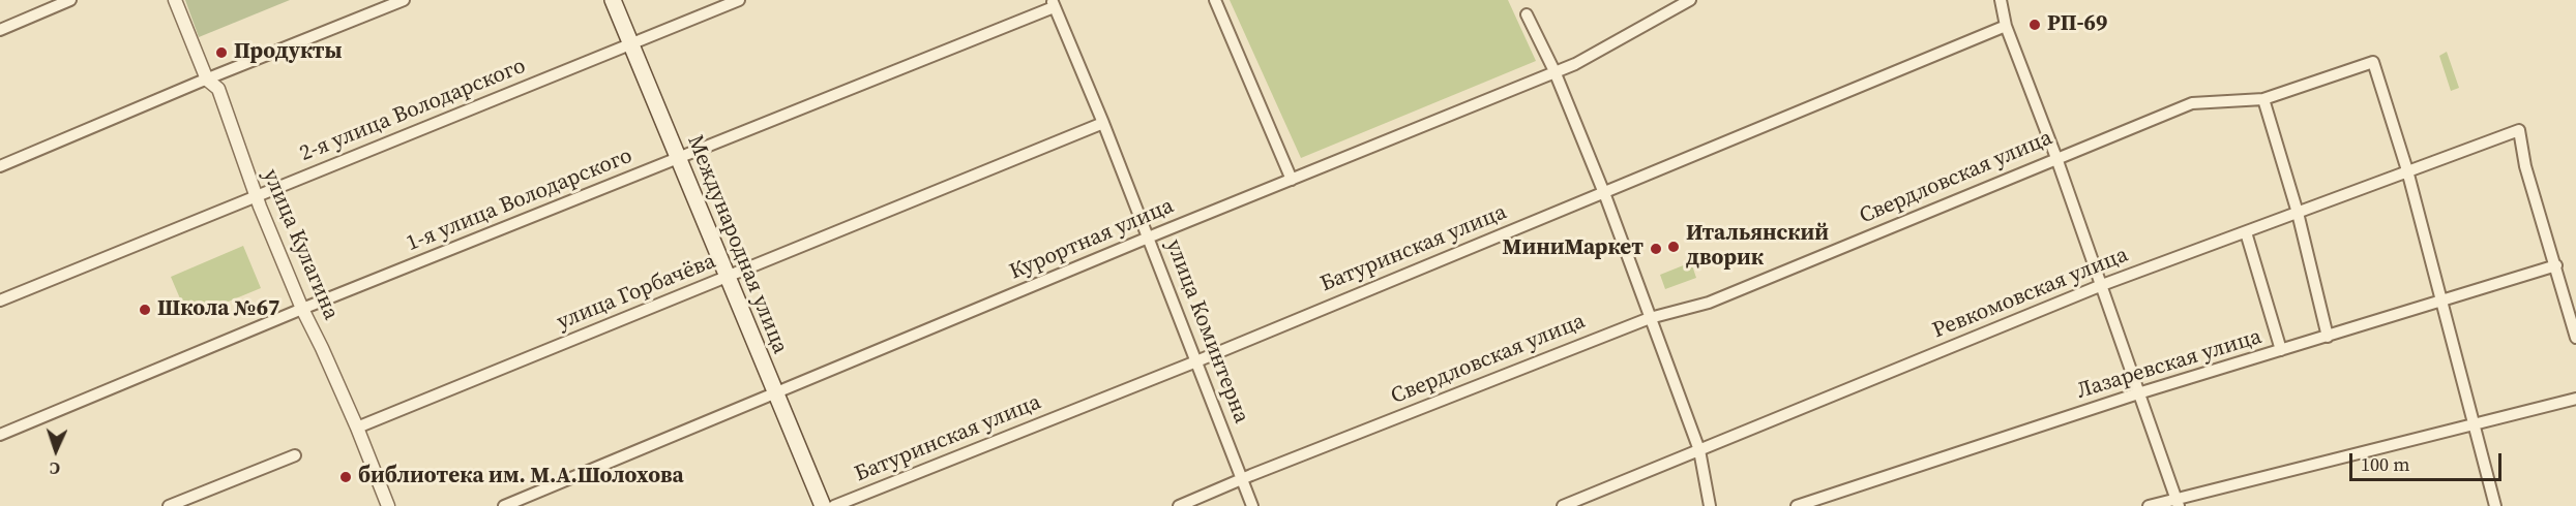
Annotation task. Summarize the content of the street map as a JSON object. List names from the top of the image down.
{
  "streets": {
    "main road": ["Международная улица"],
    "street": [
      "2-я улица Володарского",
      "Свердловская улица",
      "1-я улица Володарского",
      "Курортная улица",
      "улица Кулагина",
      "Батуринская улица",
      "улица Горбачёва",
      "Ревкомовская улица",
      "улица Коминтерна",
      "Лазаревская улица"
    ]
  },
  "crossings": [
    ["2-я улица Володарского", "улица Кулагина"],
    ["2-я улица Володарского", "Международная улица"],
    ["Свердловская улица", "Ревкомовская улица"],
    ["Свердловская улица", "улица Коминтерна"],
    ["1-я улица Володарского", "улица Кулагина"],
    ["1-я улица Володарского", "Международная улица"],
    ["1-я улица Володарского", "улица Коминтерна"],
    ["Курортная улица", "Международная улица"],
    ["Курортная улица", "улица Коминтерна"],
    ["улица Кулагина", "улица Горбачёва"],
    ["Международная улица", "улица Горбачёва"],
    ["Батуринская улица", "улица Коминтерна"],
    ["улица Горбачёва", "улица Коминтерна"],
    ["Ревкомовская улица", "Лазаревская улица"]
  ],
  "places": [
    "РП-69",
    "Продукты",
    "Итальянский дворик",
    "МиниМаркет",
    "Школа №67",
    "библиотека им. М.А.Шолохова"
  ],
  "scale_bar": "100 m",
  "north": "bottom"
}
